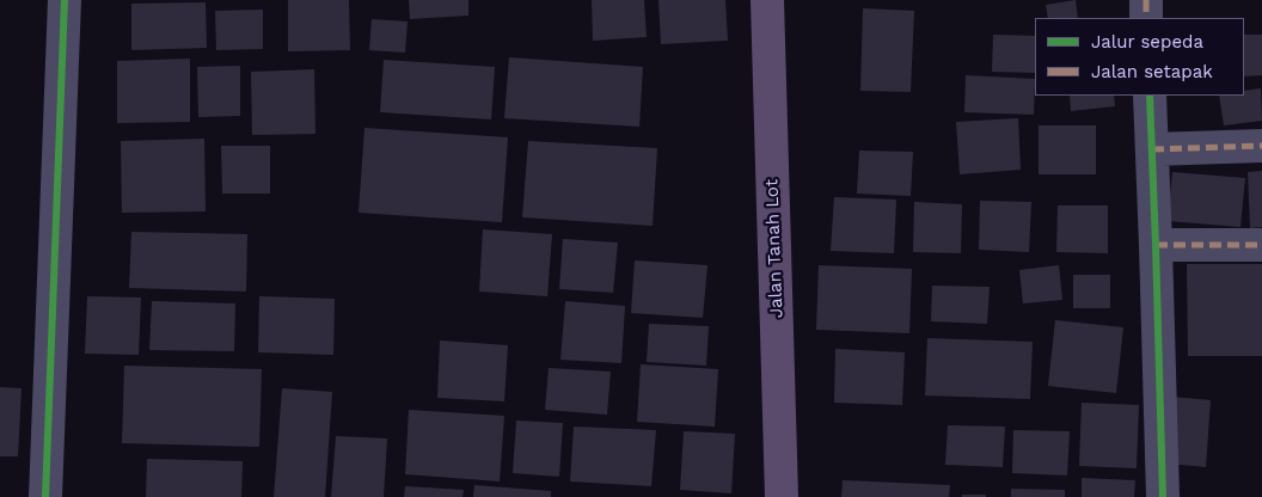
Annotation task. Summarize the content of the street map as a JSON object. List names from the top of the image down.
{
  "streets": {
    "main road": ["Jalan Tanah Lot"]
  },
  "legend": ["Jalur sepeda", "Jalan setapak"]
}
